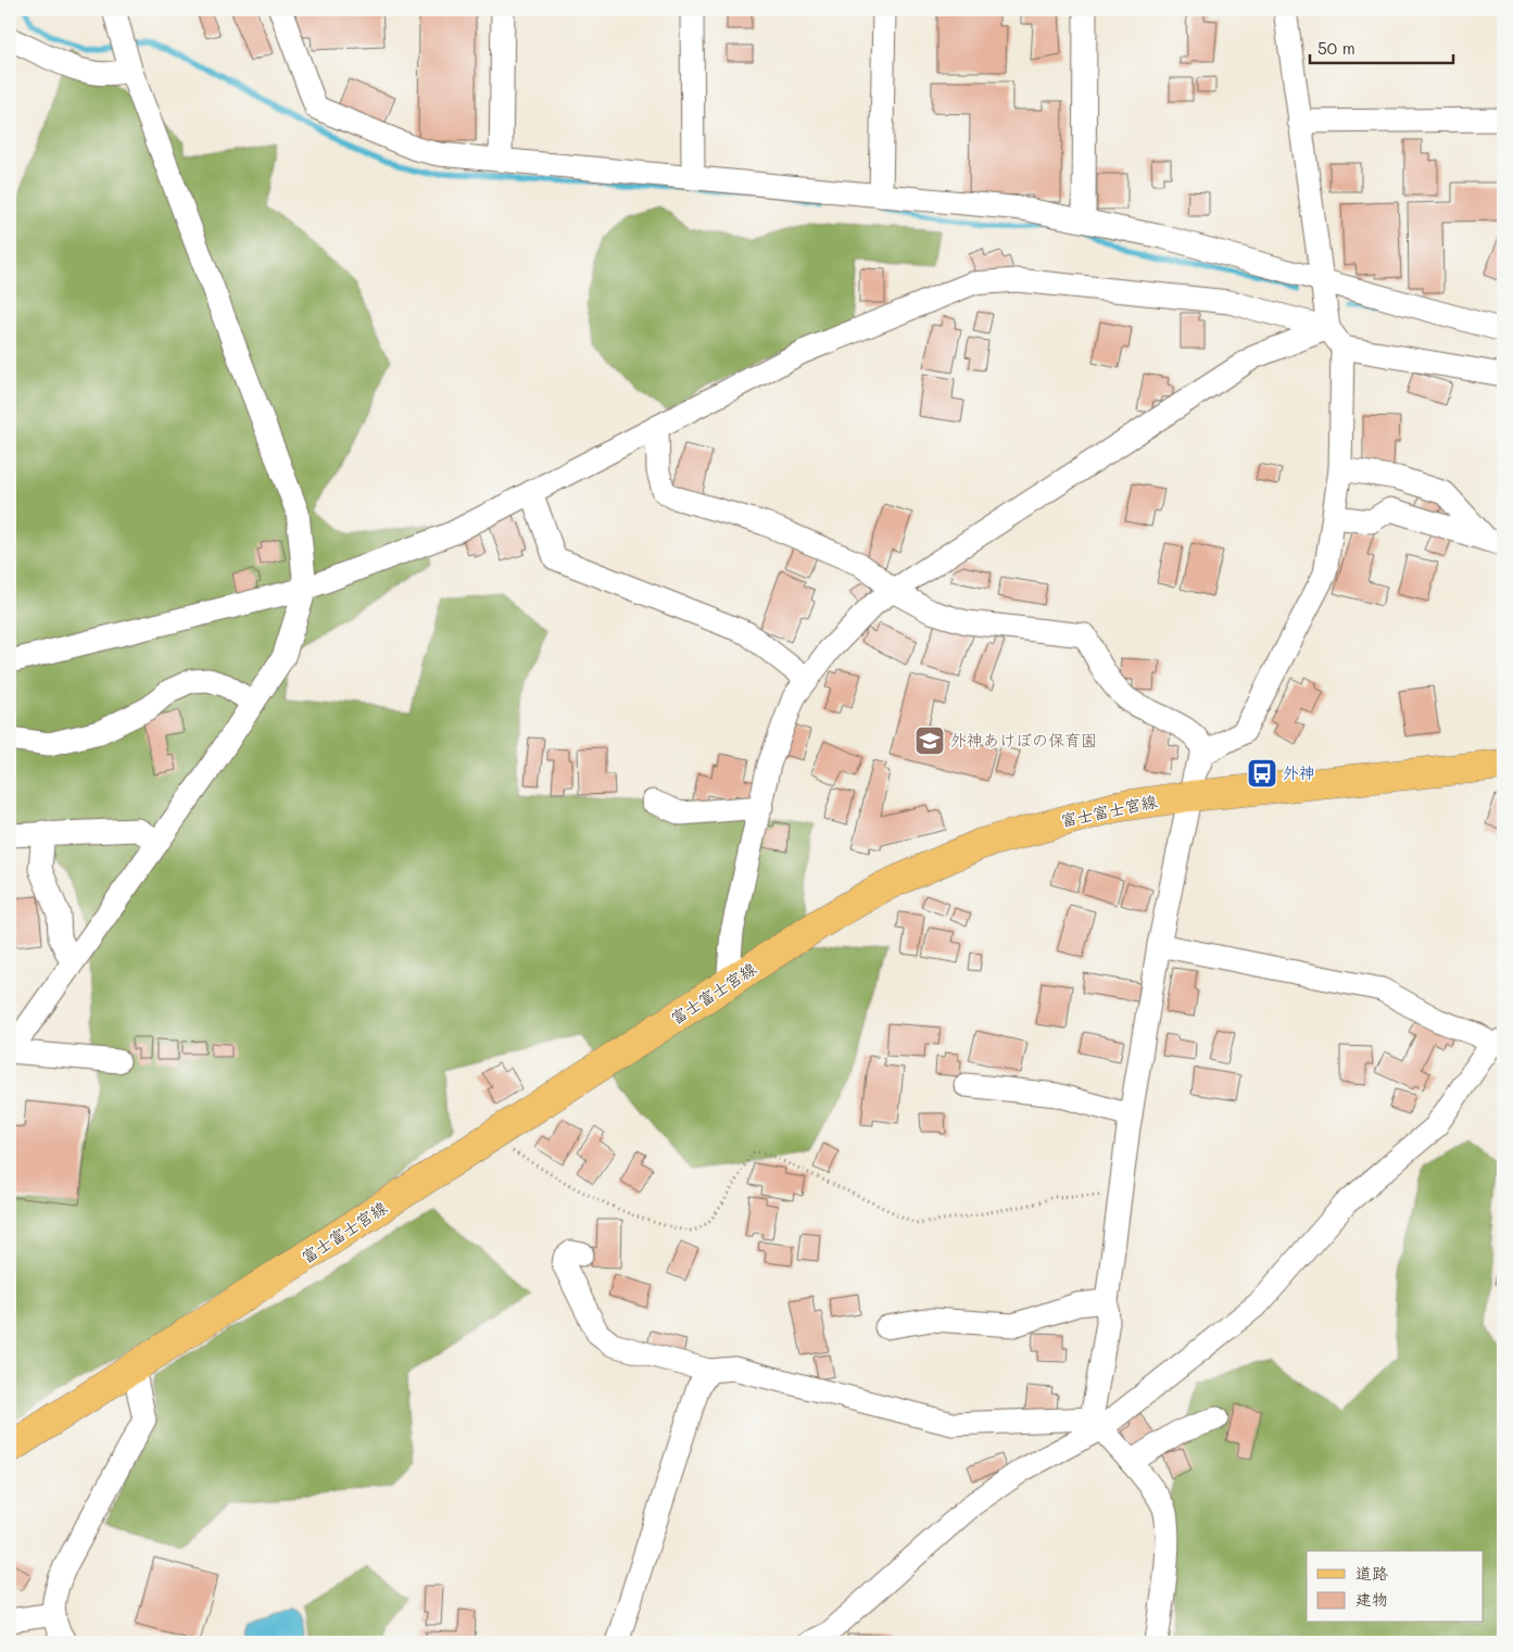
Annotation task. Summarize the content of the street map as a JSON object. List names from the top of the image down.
{
  "streets": {
    "main road": ["富士富士宮線"]
  },
  "places": {
    "school or university": ["外神あけぼの保育園"],
    "bus stop": ["外神"]
  },
  "legend": ["道路", "建物"],
  "scale_bar": "50 m"
}
